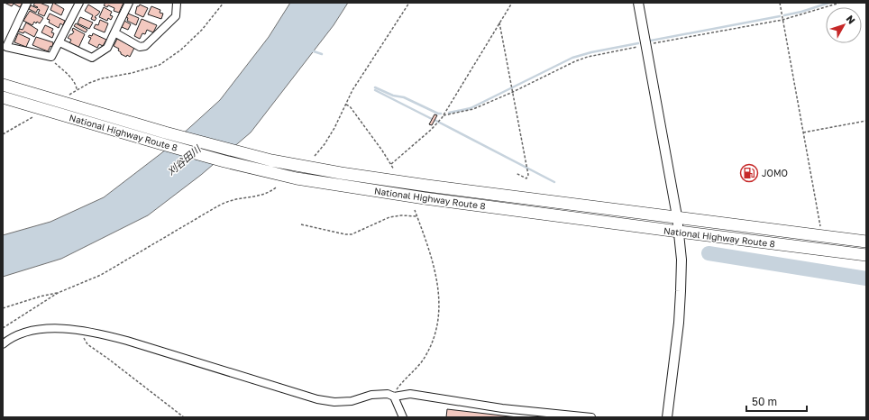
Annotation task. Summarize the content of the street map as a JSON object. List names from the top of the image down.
{
  "streets": {
    "highway": ["National Highway Route 8"]
  },
  "water": ["刈谷田川"],
  "places": {
    "fuel station": ["JOMO"]
  },
  "scale_bar": "50 m",
  "north": "top right"
}
